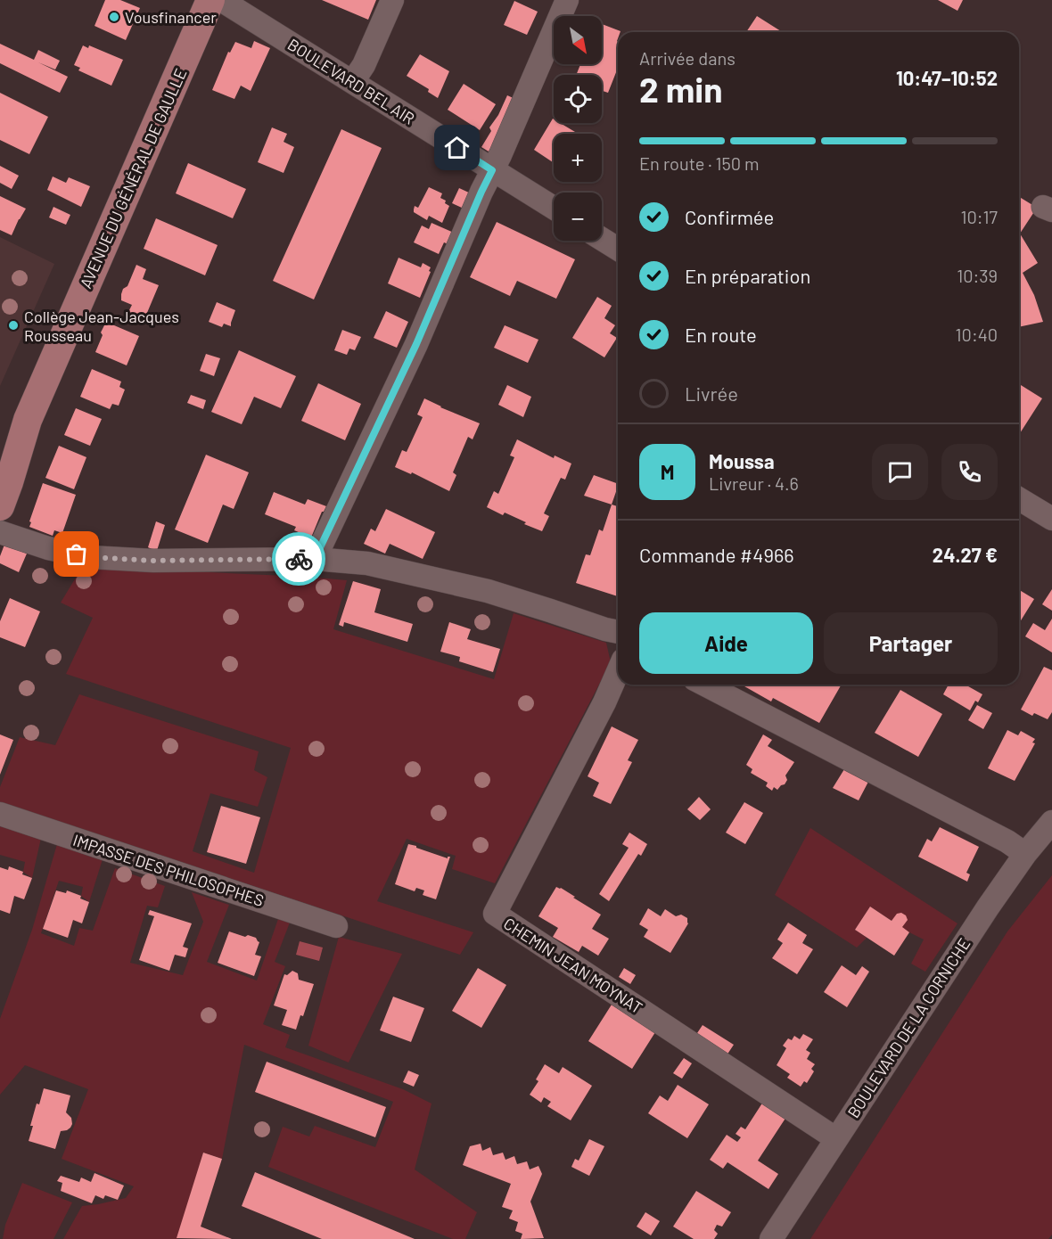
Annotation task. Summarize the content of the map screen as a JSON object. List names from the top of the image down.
{
  "streets": {
    "main road": ["AVENUE DU GÉNÉRAL DE GAULLE"],
    "street": [
      "BOULEVARD BEL AIR",
      "IMPASSE DES PHILOSOPHES",
      "CHEMIN JEAN MOYNAT",
      "BOULEVARD DE LA CORNICHE"
    ]
  },
  "crossings": [
    ["CHEMIN JEAN MOYNAT", "BOULEVARD DE LA CORNICHE"]
  ],
  "places": ["Vousfinancer", "Collège Jean-Jacques Rousseau"],
  "north": "bottom right",
  "page": {
    "map_buttons": ["+", "−"],
    "heading": ["2 min", "Arrivée dans", "10:47–10:52"],
    "panel": [
      "Moussa",
      "Livreur · 4.6",
      "Commande #4966",
      "24.27 €"
    ],
    "bar": "En route · 150 m",
    "list": [
      ["Confirmée", "10:17"],
      ["En préparation", "10:39"],
      ["En route", "10:40"],
      "Livrée"
    ],
    "round": "M",
    "buttons": ["Aide", "Partager"]
  }
}
